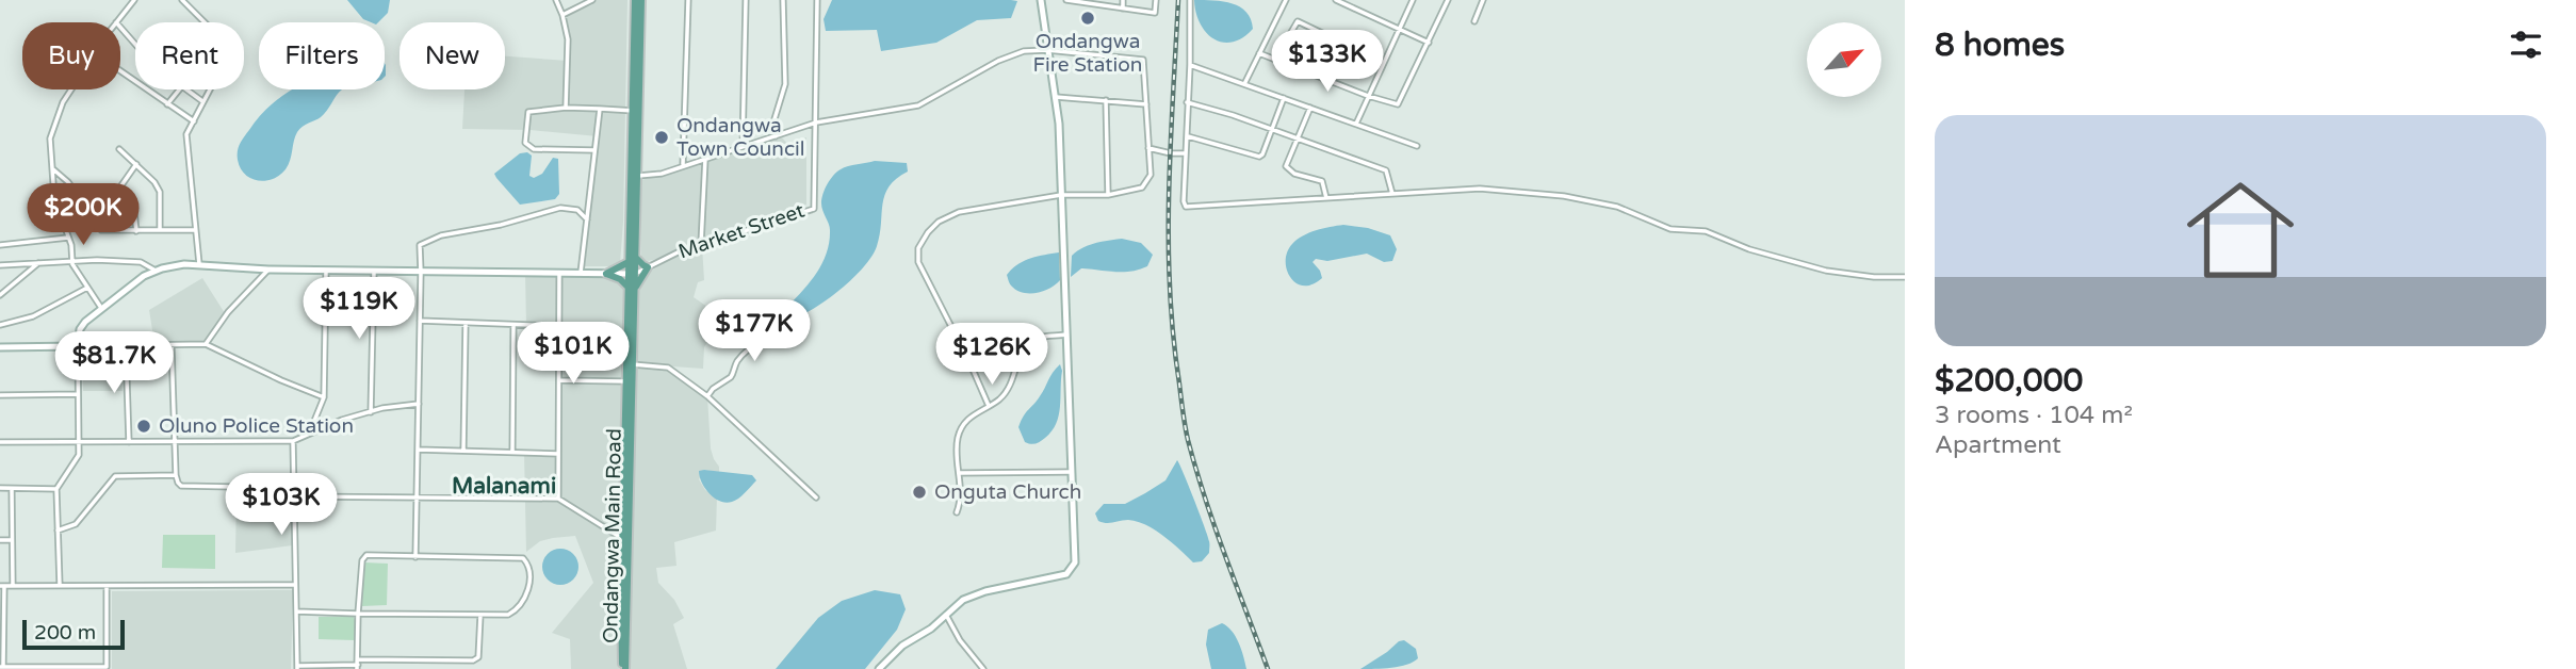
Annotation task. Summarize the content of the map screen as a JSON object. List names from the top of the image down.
{
  "streets": {
    "main road": ["Ondangwa Main Road"],
    "street": ["Market Street"]
  },
  "crossings": [
    ["Market Street", "Ondangwa Main Road"]
  ],
  "districts": ["Malanami"],
  "places": [
    "Ondangwa Fire Station",
    "Ondangwa Town Council",
    "Oluno Police Station",
    "Onguta Church"
  ],
  "scale_bar": "200 m",
  "north": "top right",
  "page": {
    "heading": "8 homes",
    "chip": [
      "Buy",
      "Rent",
      "Filters",
      "New"
    ],
    "price": [
      "$133K",
      "$200K",
      "$119K",
      "$177K",
      "$101K",
      "$126K",
      "$81.7K",
      "$103K"
    ],
    "list": [
      {
        "name": "$200,000",
        "note": "3 rooms · 104 m² · Apartment"
      }
    ],
    "scale": "200 m"
  }
}
